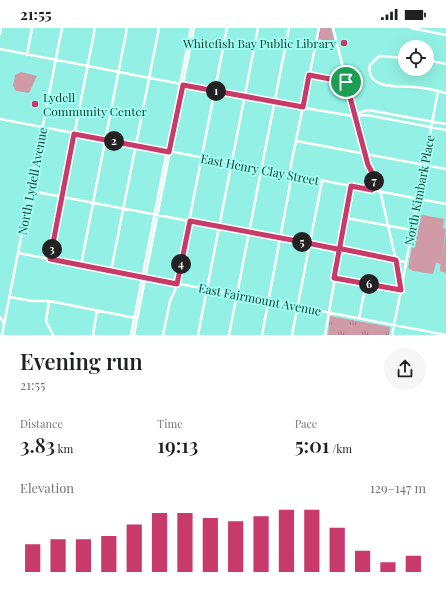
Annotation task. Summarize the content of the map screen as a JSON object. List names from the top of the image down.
{
  "streets": {
    "street": [
      "East Henry Clay Street",
      "North Lydell Avenue",
      "North Kimbark Place",
      "East Fairmount Avenue"
    ]
  },
  "crossings": [
    ["East Henry Clay Street", "North Lydell Avenue"],
    ["East Henry Clay Street", "North Kimbark Place"],
    ["North Lydell Avenue", "East Fairmount Avenue"],
    ["North Kimbark Place", "East Fairmount Avenue"]
  ],
  "places": ["Whitefish Bay Public Library", "Lydell Community Center"],
  "page": {
    "status": "21:55",
    "pins": [
      "1",
      "2",
      "7",
      "5",
      "3",
      "4",
      "6"
    ],
    "heading": ["Evening run", "21:55"],
    "stats": [
      ["Distance", "3.83 km"],
      ["Time", "19:13"],
      ["Pace", "5:01 /km"]
    ],
    "chart": ["Elevation", "129–147 m"]
  }
}
